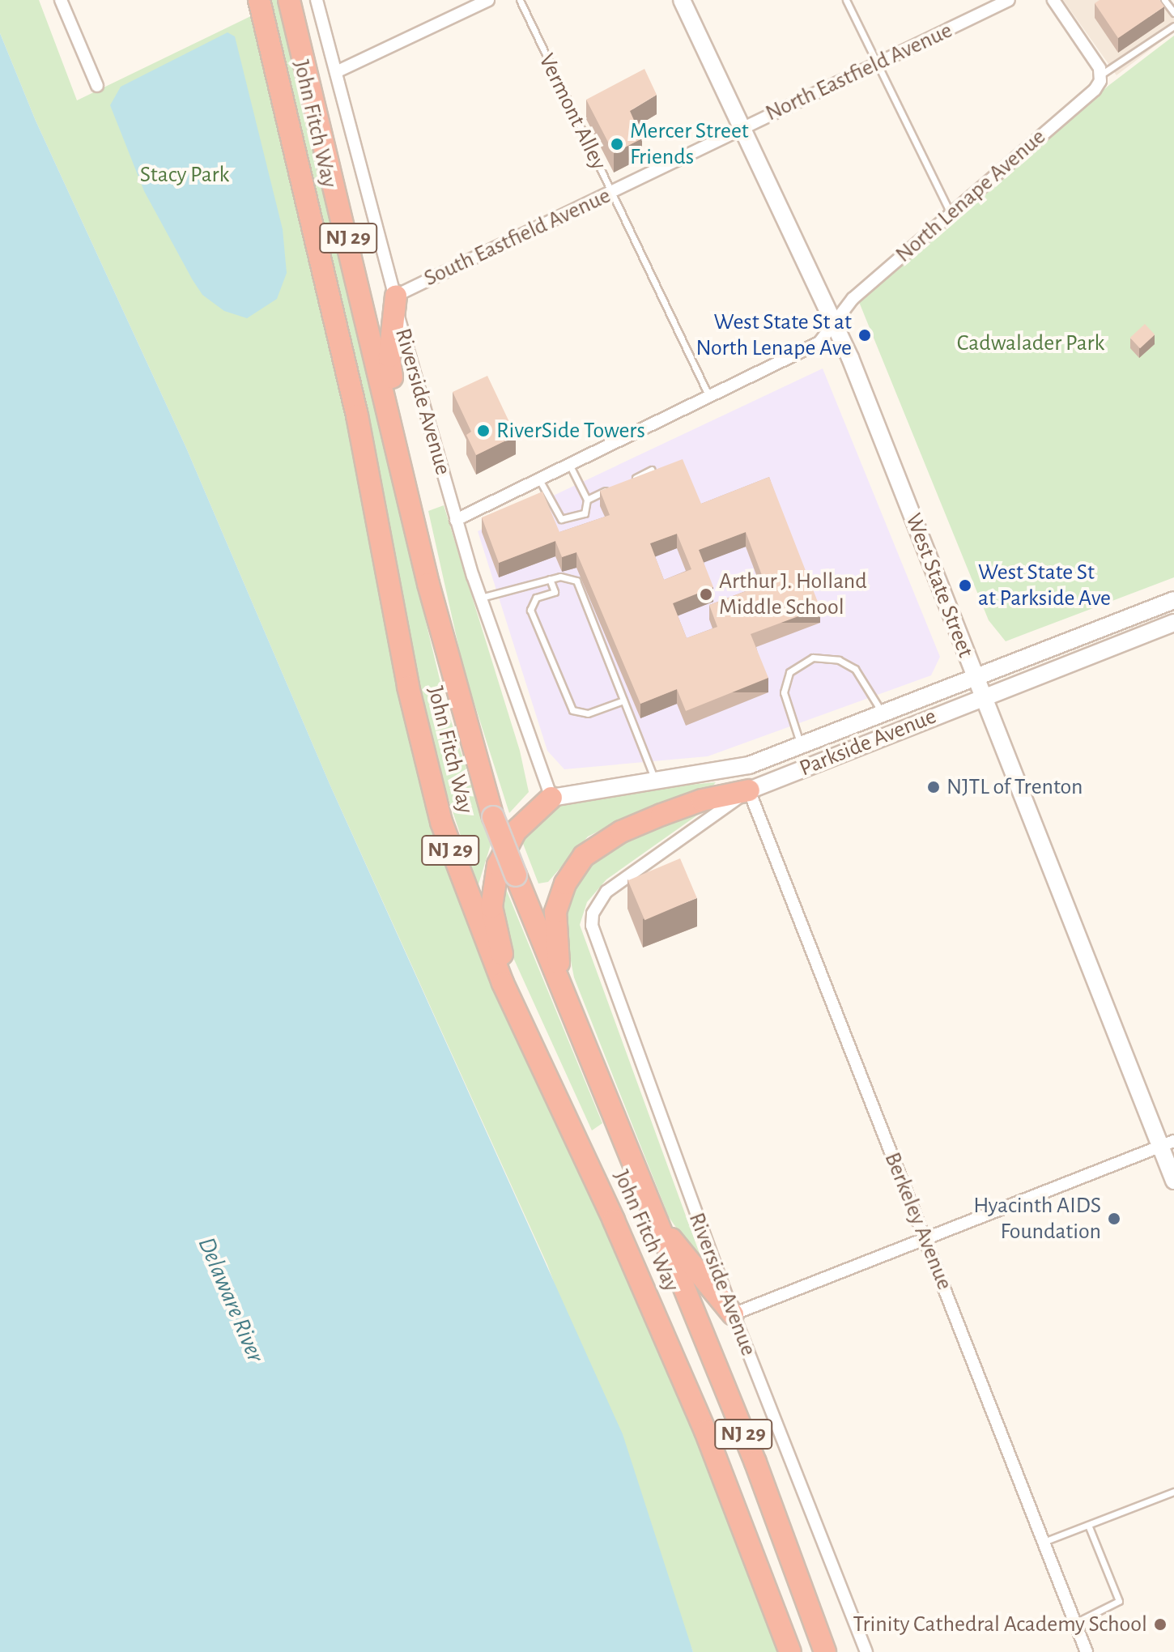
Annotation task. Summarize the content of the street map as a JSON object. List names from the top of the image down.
{
  "streets": {
    "highway": ["John Fitch Way", "NJ 29"],
    "main road": ["West State Street", "Parkside Avenue"],
    "street": [
      "North Eastfield Avenue",
      "North Lenape Avenue",
      "South Eastfield Avenue",
      "Riverside Avenue",
      "Berkeley Avenue"
    ],
    "lane": ["Vermont Alley"]
  },
  "crossings": [
    ["North Eastfield Avenue", "South Eastfield Avenue"],
    ["North Eastfield Avenue", "West State Street"],
    ["Vermont Alley", "North Lenape Avenue"],
    ["Vermont Alley", "South Eastfield Avenue"],
    ["North Lenape Avenue", "Riverside Avenue"],
    ["North Lenape Avenue", "West State Street"],
    ["South Eastfield Avenue", "Riverside Avenue"],
    ["South Eastfield Avenue", "West State Street"],
    ["Riverside Avenue", "Parkside Avenue"],
    ["West State Street", "Parkside Avenue"],
    ["Parkside Avenue", "Berkeley Avenue"]
  ],
  "water": ["Delaware River"],
  "parks": ["Stacy Park", "Cadwalader Park"],
  "places": [
    "Mercer Street Friends",
    "West State St at North Lenape Ave",
    "RiverSide Towers",
    "West State St at Parkside Ave",
    "Arthur J. Holland Middle School",
    "NJTL of Trenton",
    "Hyacinth AIDS Foundation",
    "Trinity Cathedral Academy School"
  ]
}
